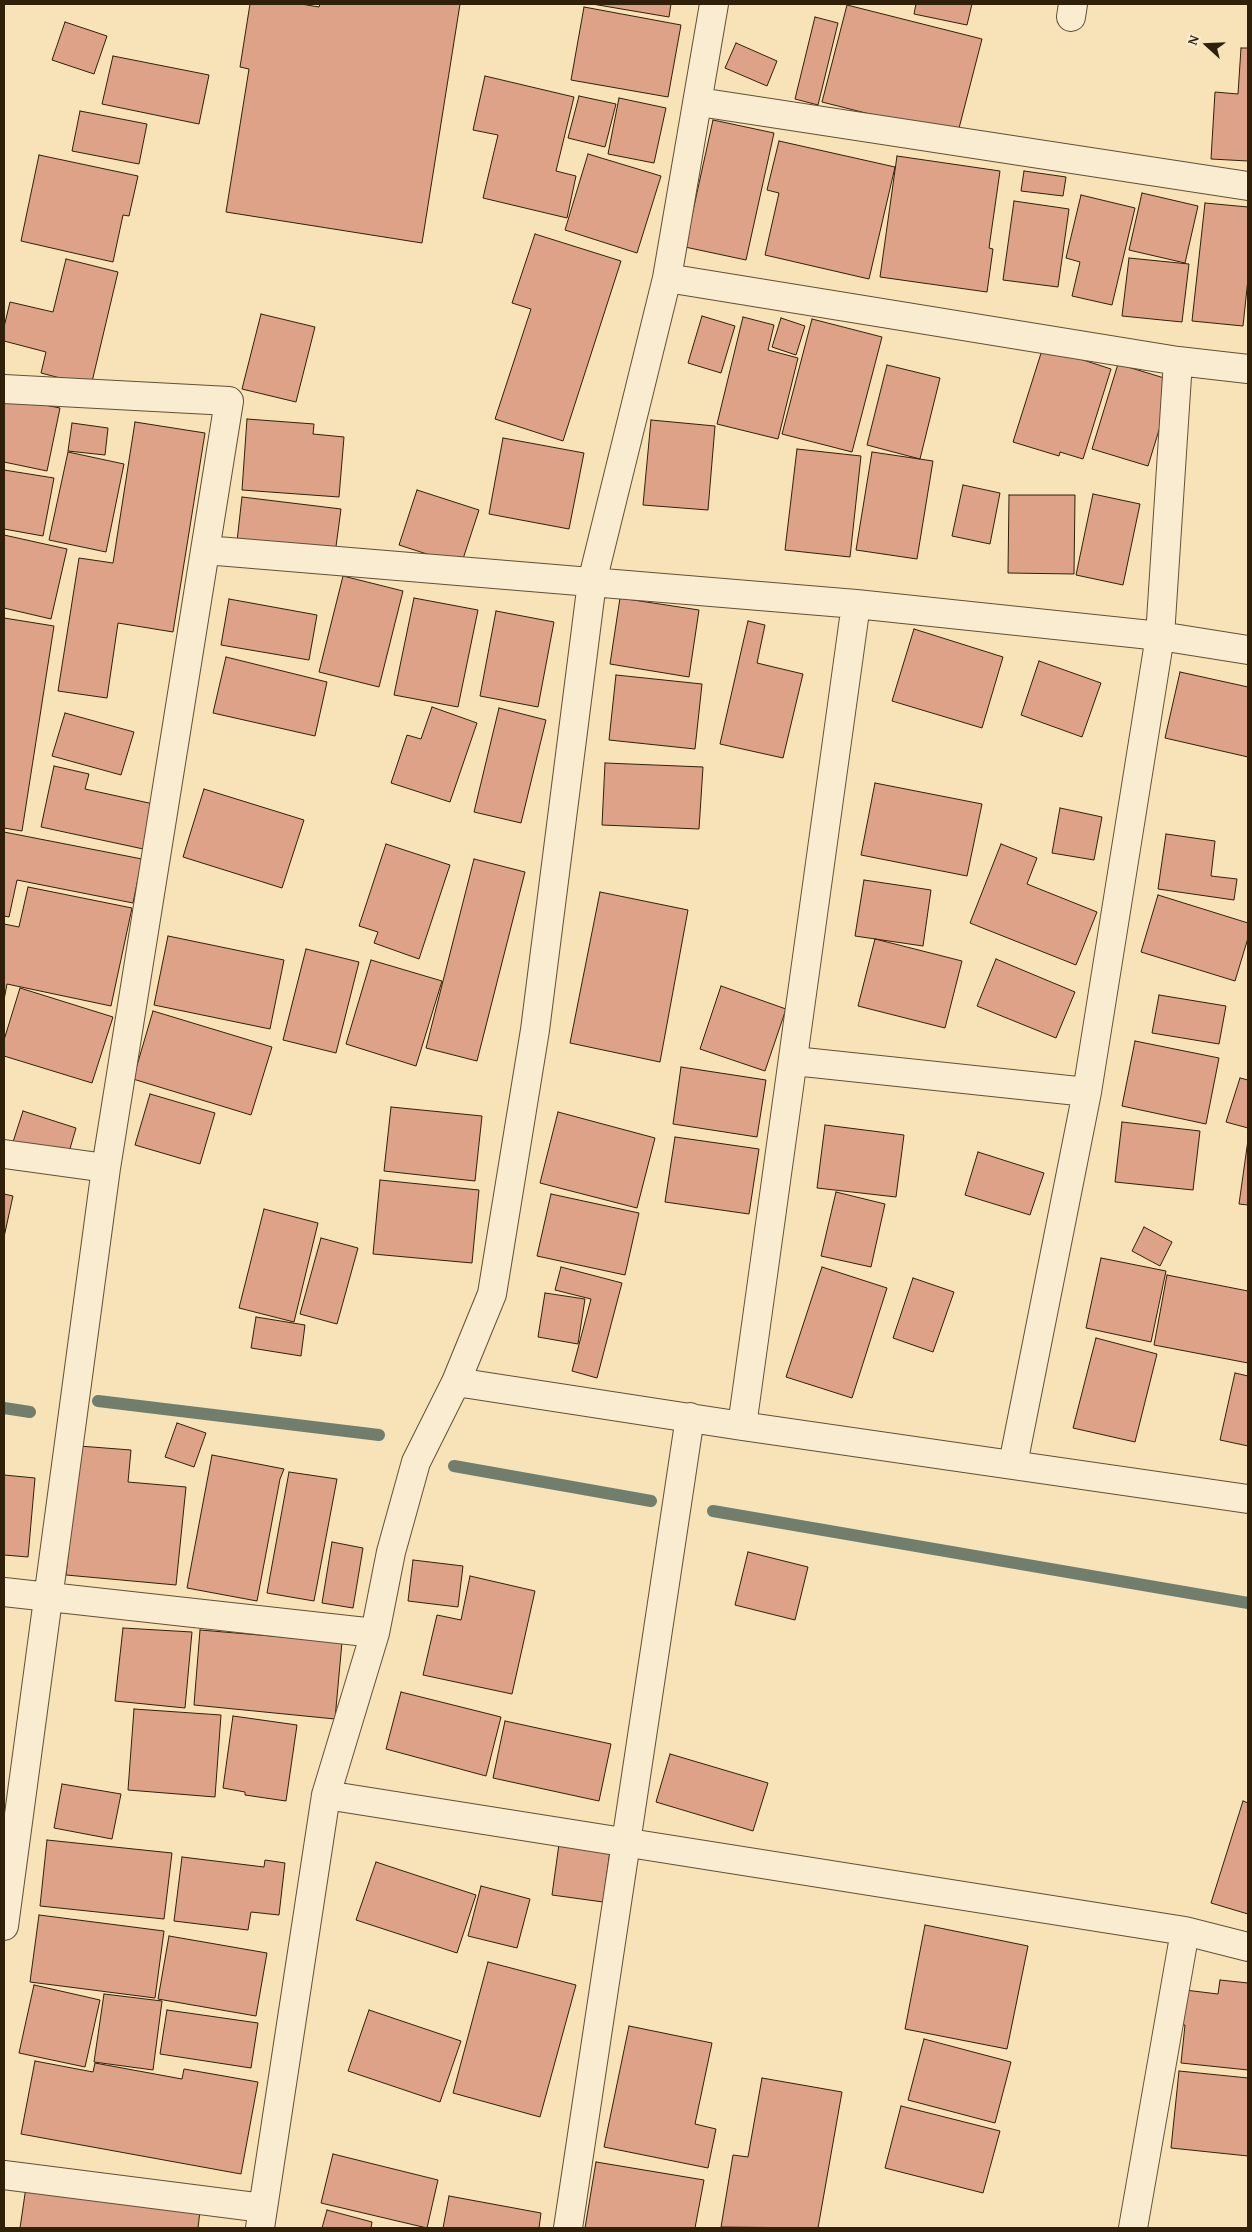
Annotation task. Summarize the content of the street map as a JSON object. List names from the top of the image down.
{
  "north": "left"
}
